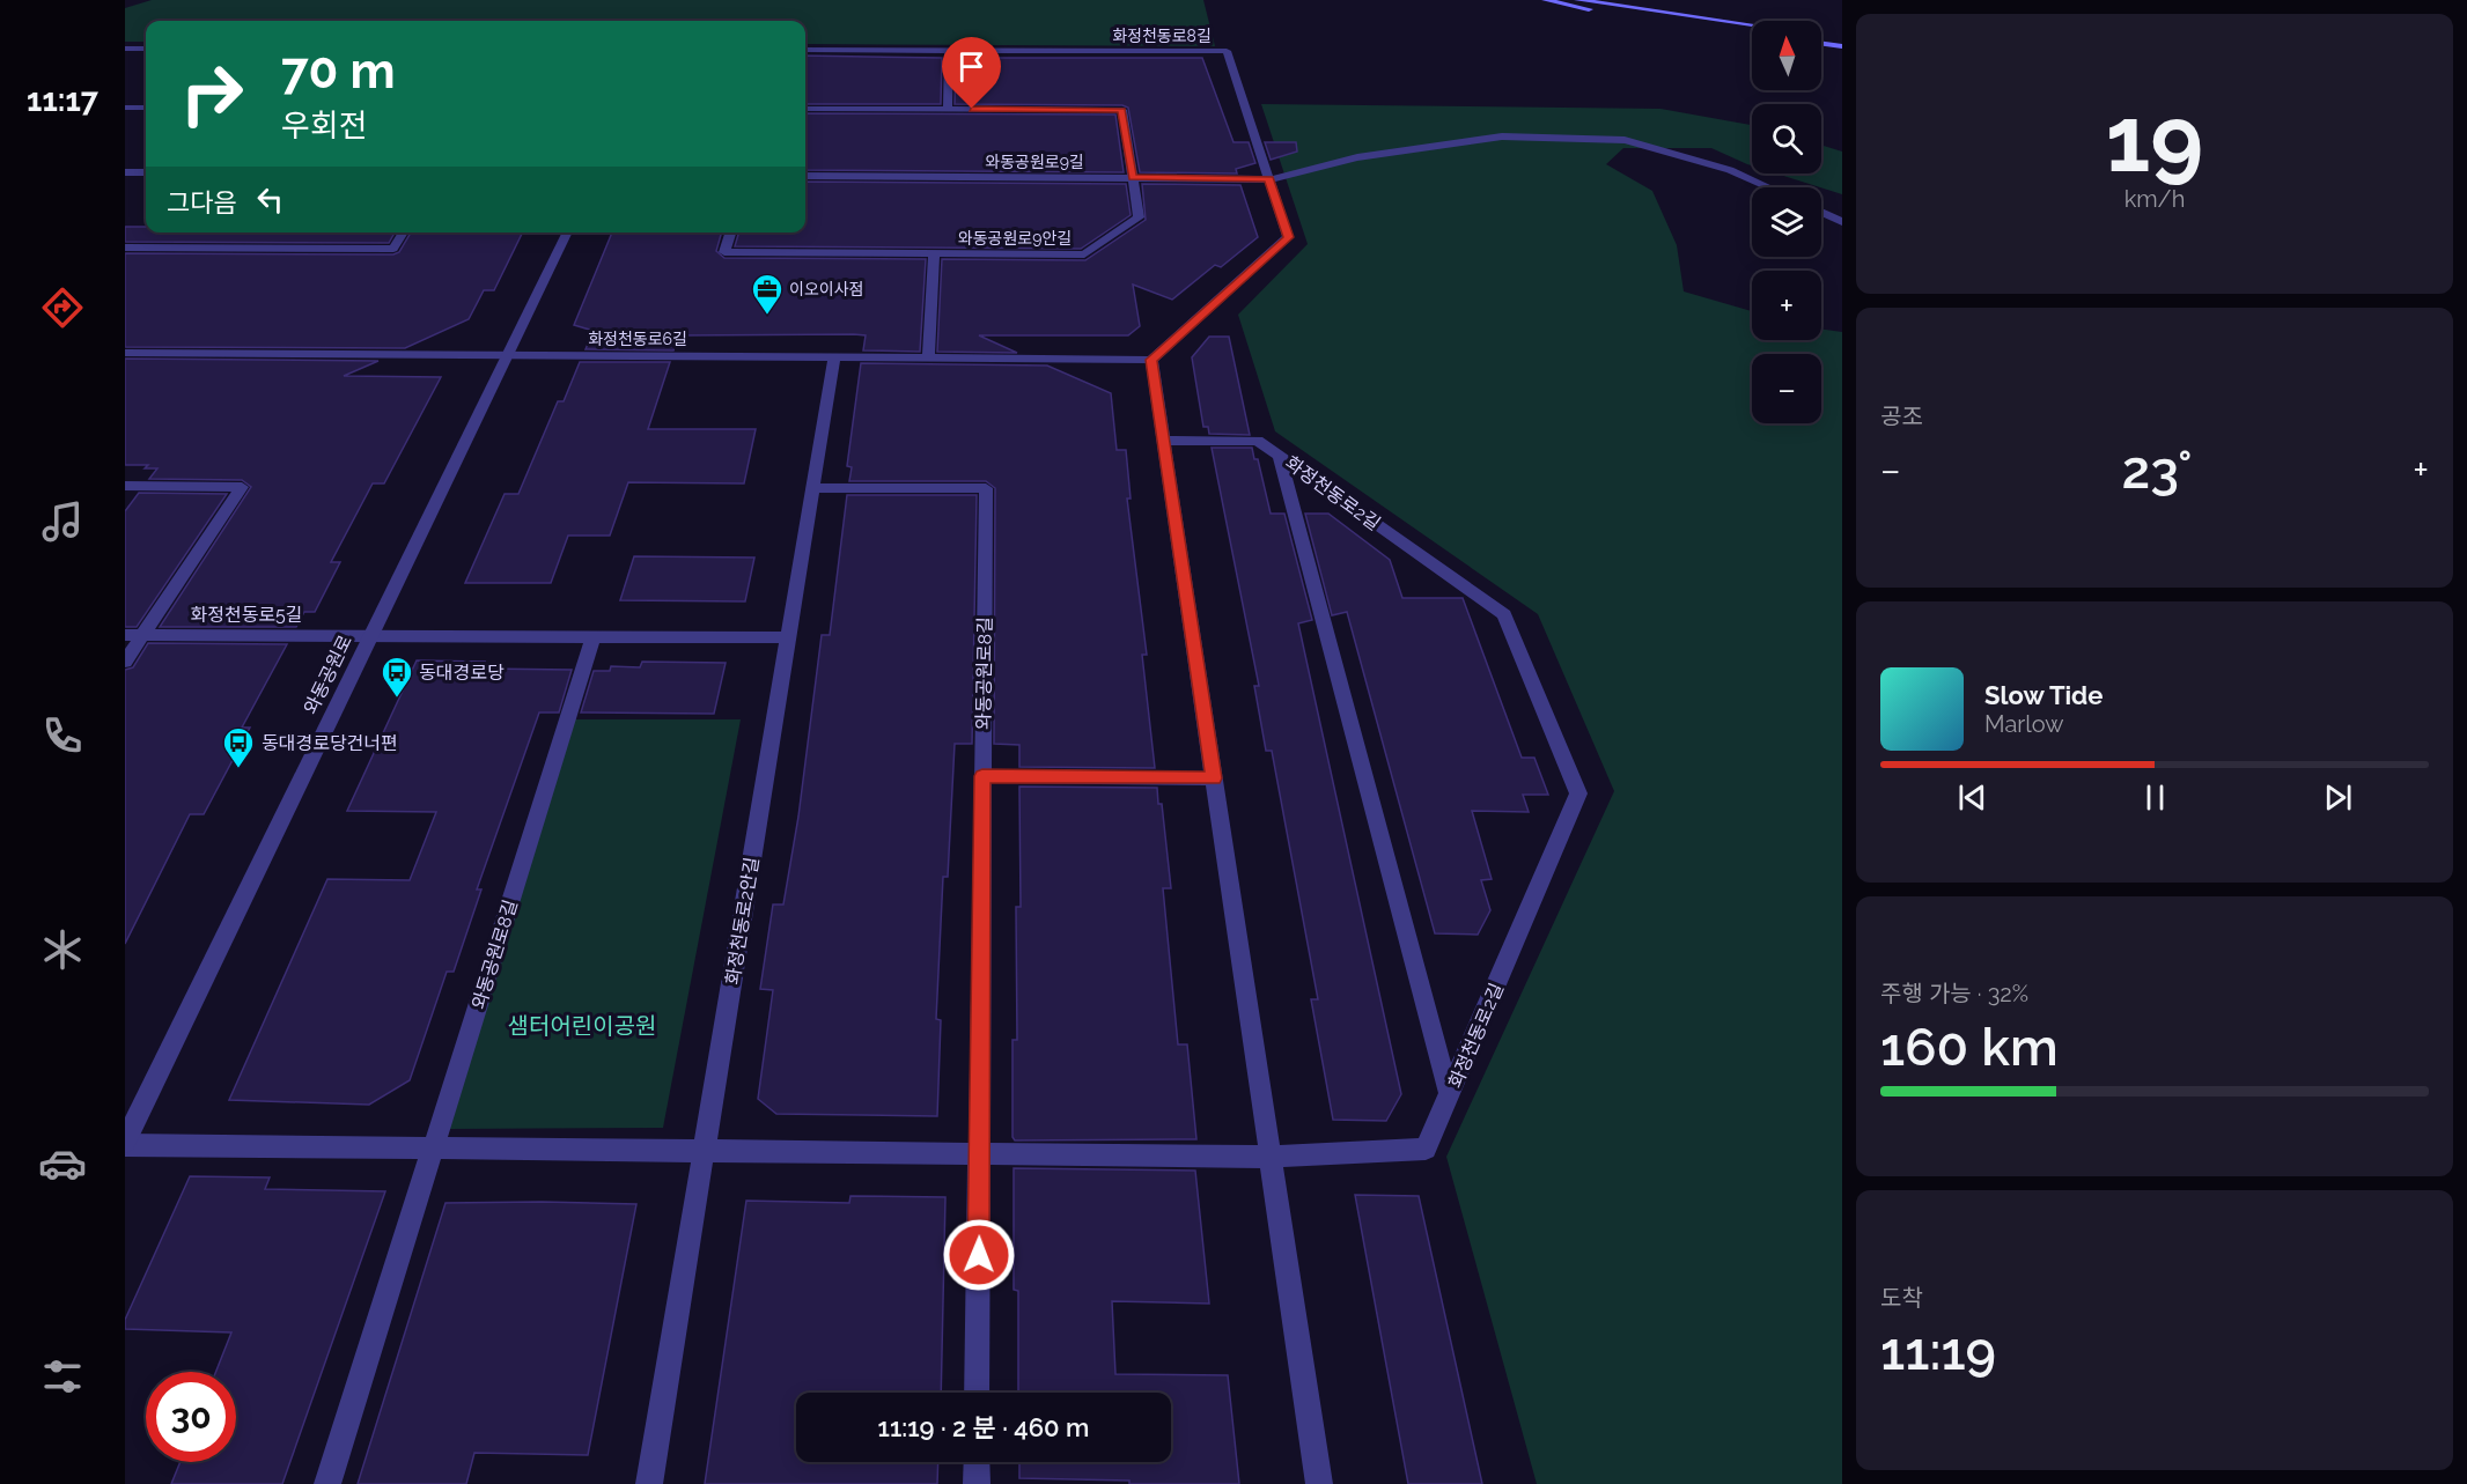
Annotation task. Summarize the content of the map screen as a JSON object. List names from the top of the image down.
{
  "streets": {
    "street": [
      "화정천동로8길",
      "와동공원로9길",
      "와동공원로9안길",
      "화정천동로6길",
      "화정천동로2길",
      "화정천동로5길",
      "와동공원로8길",
      "와동공원로",
      "화정천동로2안길"
    ]
  },
  "crossings": [
    ["화정천동로8길", "와동공원로9길"],
    ["화정천동로8길", "화정천동로6길"],
    ["와동공원로9길", "와동공원로9안길"],
    ["화정천동로6길", "와동공원로"],
    ["화정천동로6길", "화정천동로2안길"],
    ["화정천동로5길", "와동공원로"],
    ["와동공원로8길", "화정천동로2안길"]
  ],
  "parks": ["샘터어린이공원"],
  "places": {
    "office": ["이오이사점"],
    "bus stop": ["동대경로당", "동대경로당건너편"]
  },
  "north": "top",
  "page": {
    "tabs": "11:17",
    "tile": [
      ["19", "km/h"],
      "공조",
      ["주행 가능 · 32%", "160 km"],
      ["도착", "11:19"]
    ],
    "map_buttons": ["+", "−"],
    "turn": ["70 m", "우회전"],
    "then": "그다음",
    "heat": ["−", "23°", "+"],
    "song": ["Slow Tide", "Marlow"],
    "limit": "30",
    "trip": "11:19 · 2 분 · 460 m"
  }
}
